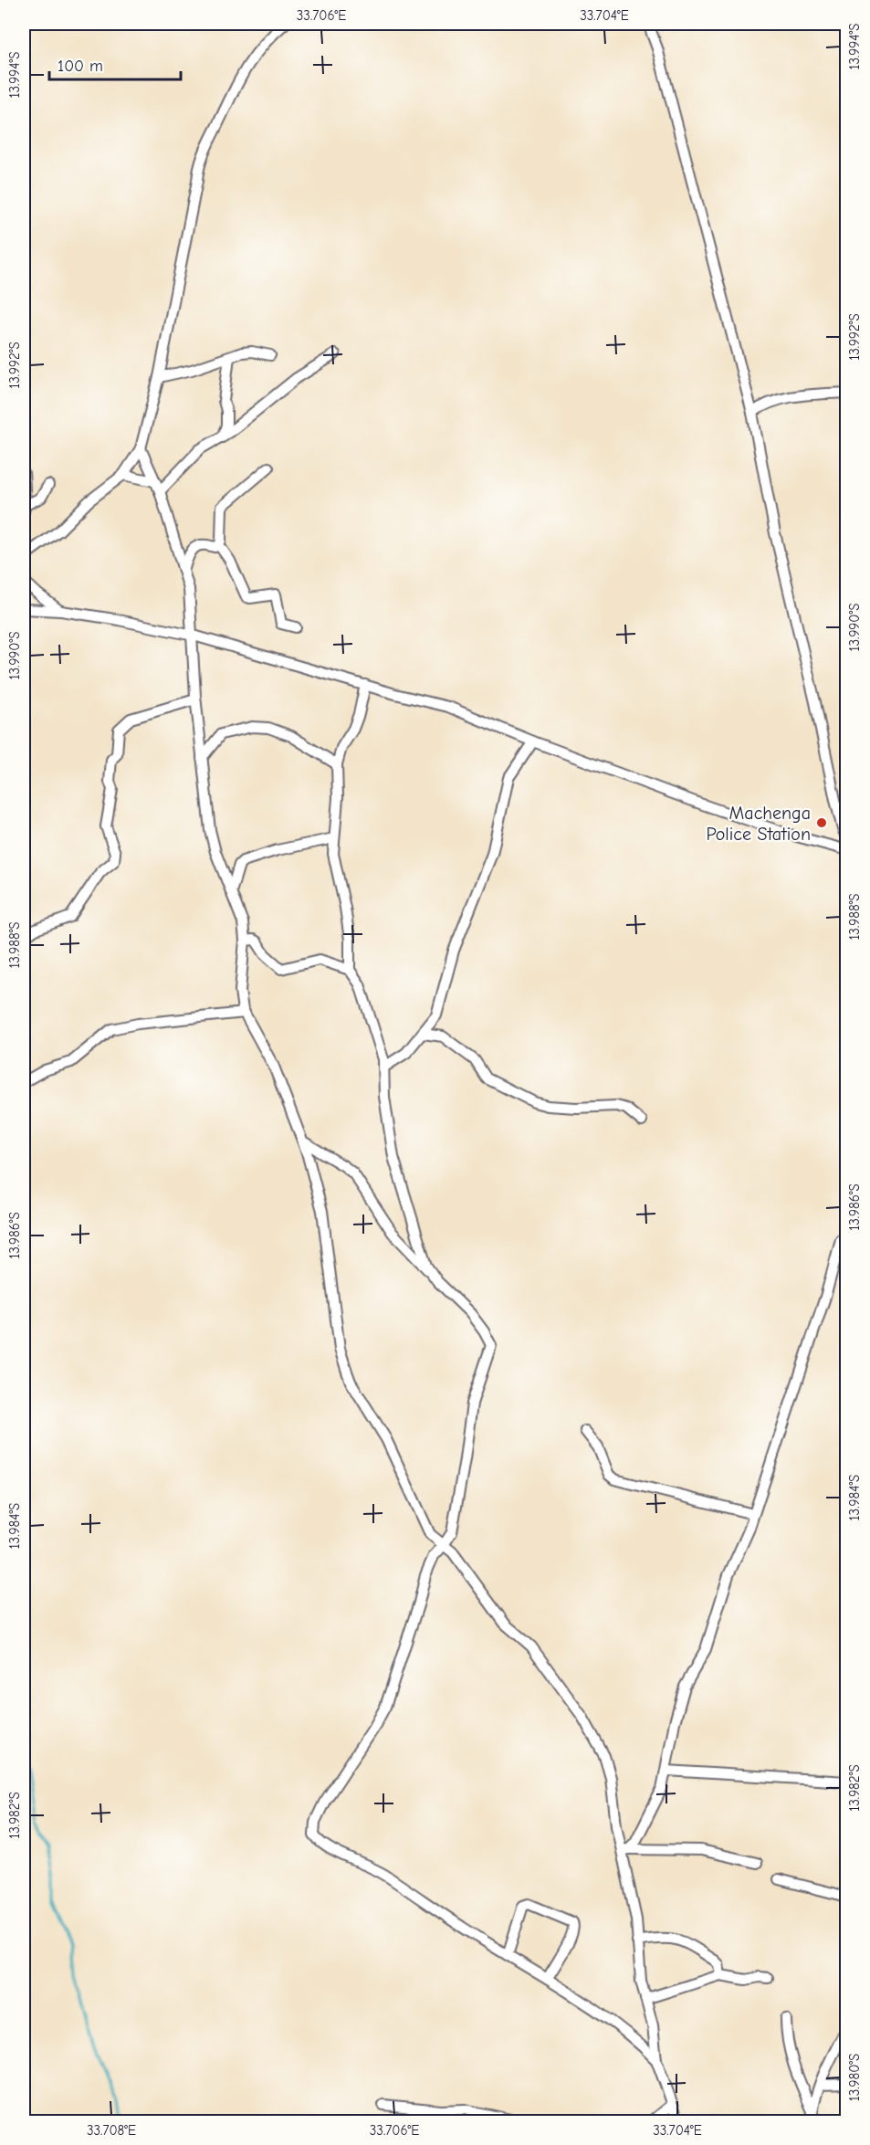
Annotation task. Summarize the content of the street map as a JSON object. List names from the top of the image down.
{
  "places": ["Machenga Police Station"],
  "scale_bar": "100 m",
  "coordinates": [
    "33.706°E",
    "33.704°E",
    "13.994°S",
    "13.992°S",
    "13.990°S",
    "13.988°S",
    "13.986°S",
    "13.984°S",
    "13.982°S",
    "13.980°S",
    "33.708°E"
  ]
}
